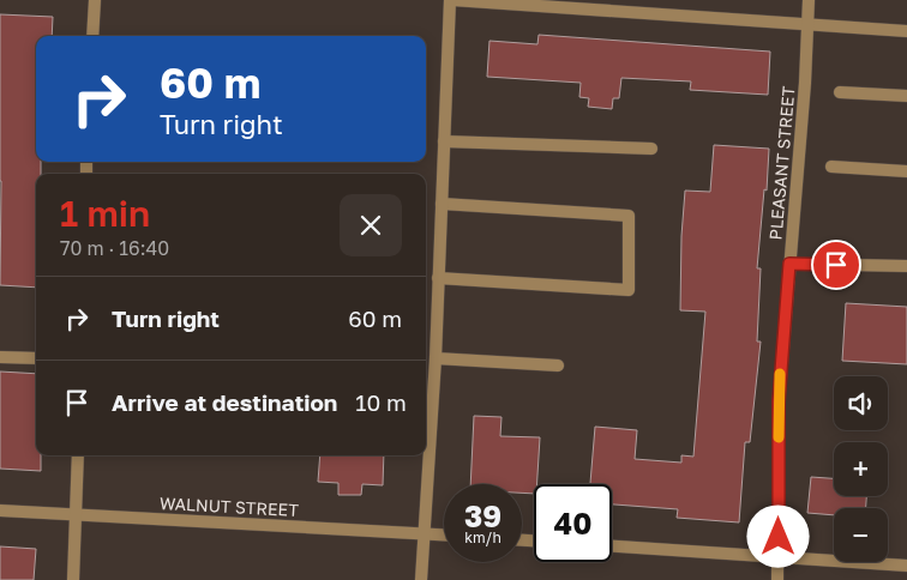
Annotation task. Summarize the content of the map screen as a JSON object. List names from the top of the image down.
{
  "streets": {
    "street": ["PLEASANT STREET", "WALNUT STREET"]
  },
  "page": {
    "turn": ["60 m", "Turn right"],
    "heading": ["1 min", "70 m · 16:40"],
    "list": [
      {
        "name": "Turn right",
        "value": "60 m"
      },
      {
        "name": "Arrive at destination",
        "value": "10 m"
      }
    ],
    "map_buttons": ["+", "−"],
    "speed": "39 km/h",
    "limit": "40"
  }
}
